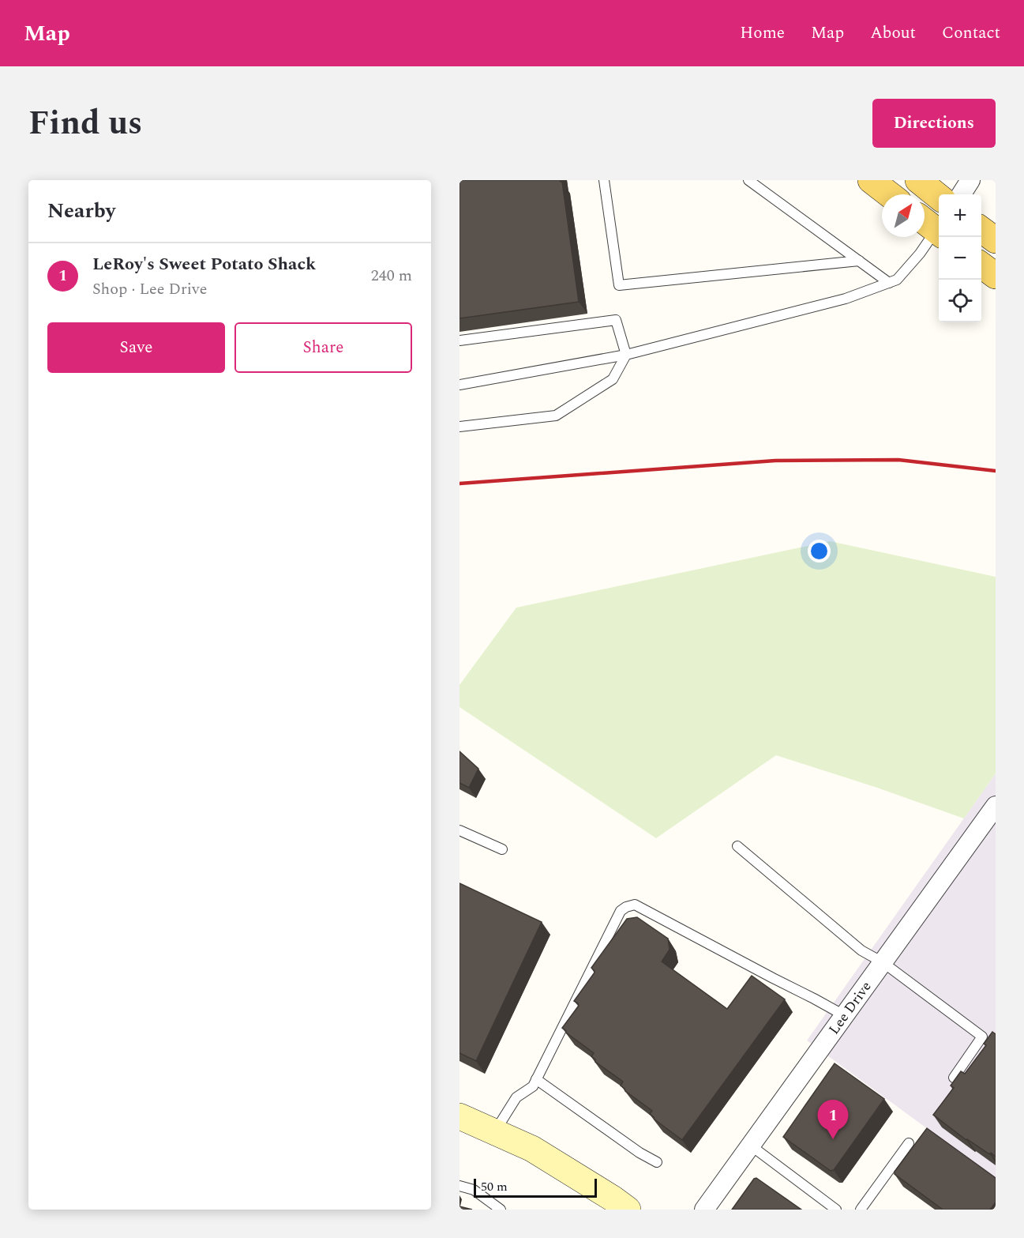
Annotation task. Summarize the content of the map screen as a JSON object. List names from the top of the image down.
{
  "streets": {
    "street": ["Lee Drive"]
  },
  "scale_bar": "50 m",
  "north": "top right",
  "page": {
    "header": "Map",
    "nav": [
      "Home",
      "Map",
      "About",
      "Contact"
    ],
    "title": "Find us",
    "buttons": [
      "Directions",
      ["Save", "Share"]
    ],
    "heading": "Nearby",
    "map_buttons": ["+", "−"],
    "list": [
      {
        "mark": "1",
        "name": "LeRoy's Sweet Potato Shack",
        "note": "Shop · Lee Drive",
        "value": "240 m"
      }
    ],
    "pins": "1",
    "scale": "50 m"
  }
}
